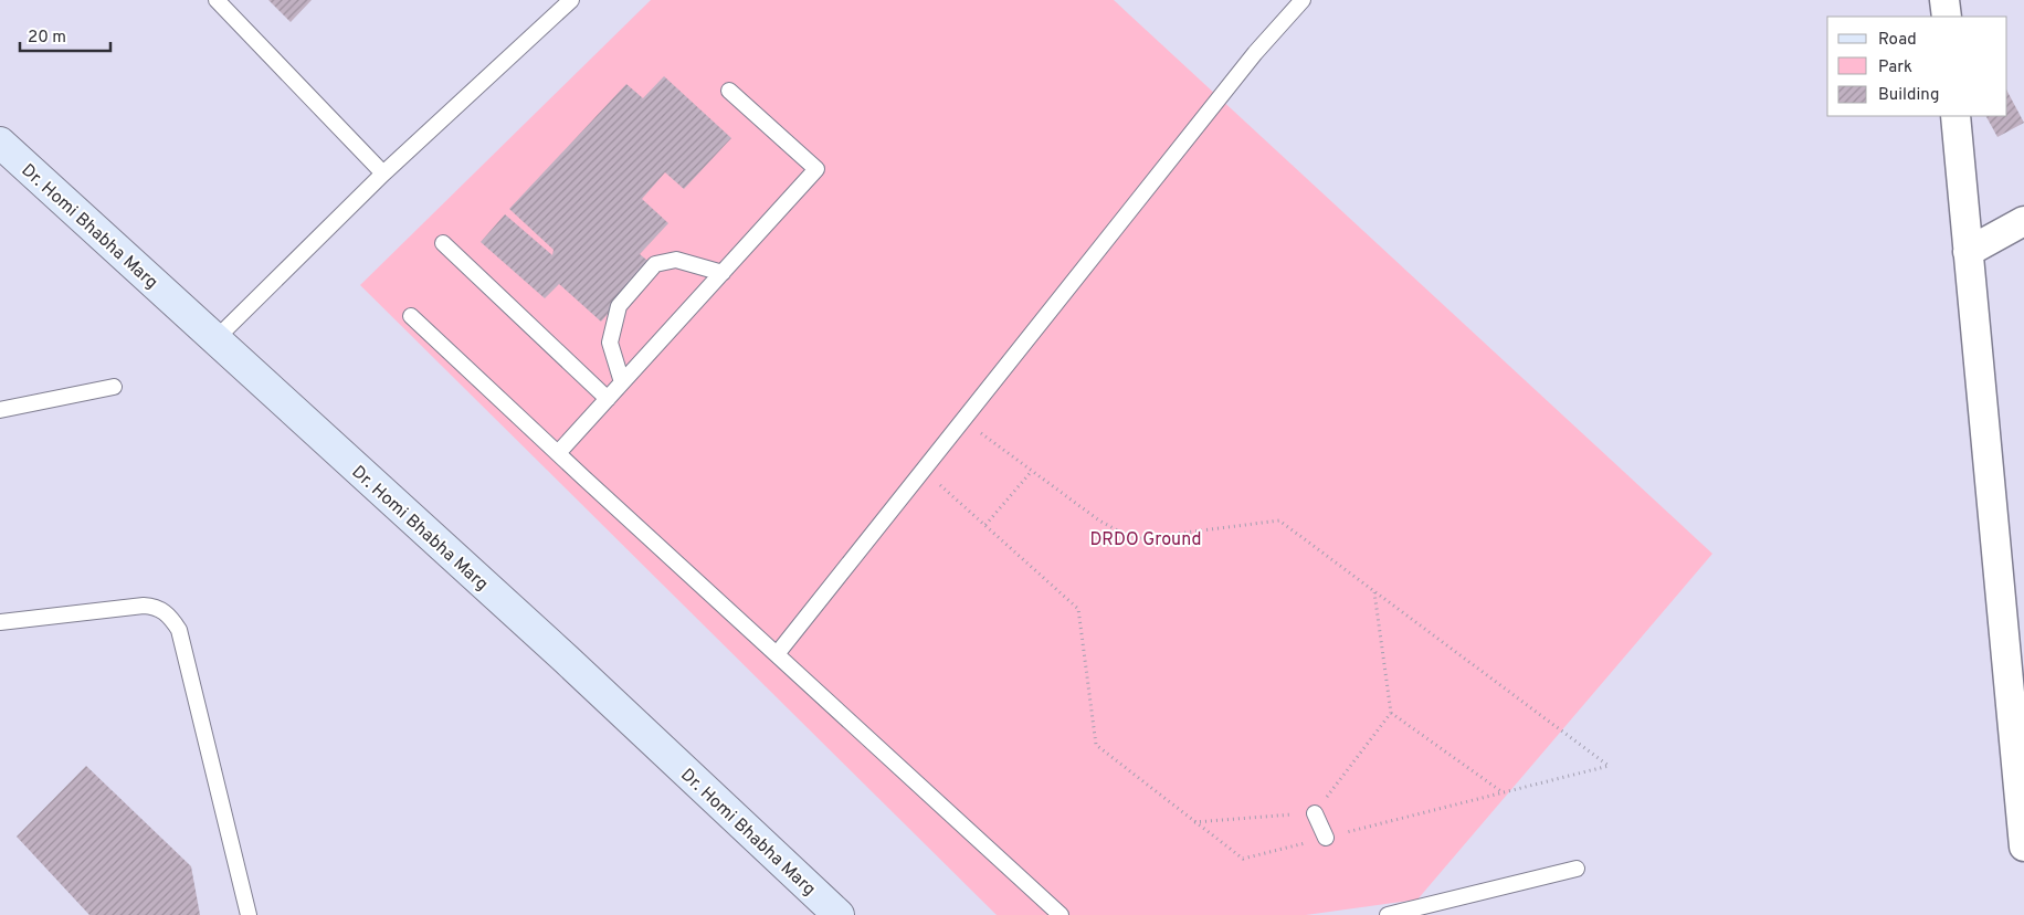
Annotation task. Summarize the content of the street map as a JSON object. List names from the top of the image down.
{
  "streets": {
    "main road": ["Dr. Homi Bhabha Marg"]
  },
  "parks": ["DRDO Ground"],
  "legend": ["Road", "Park", "Building"],
  "scale_bar": "20 m"
}
